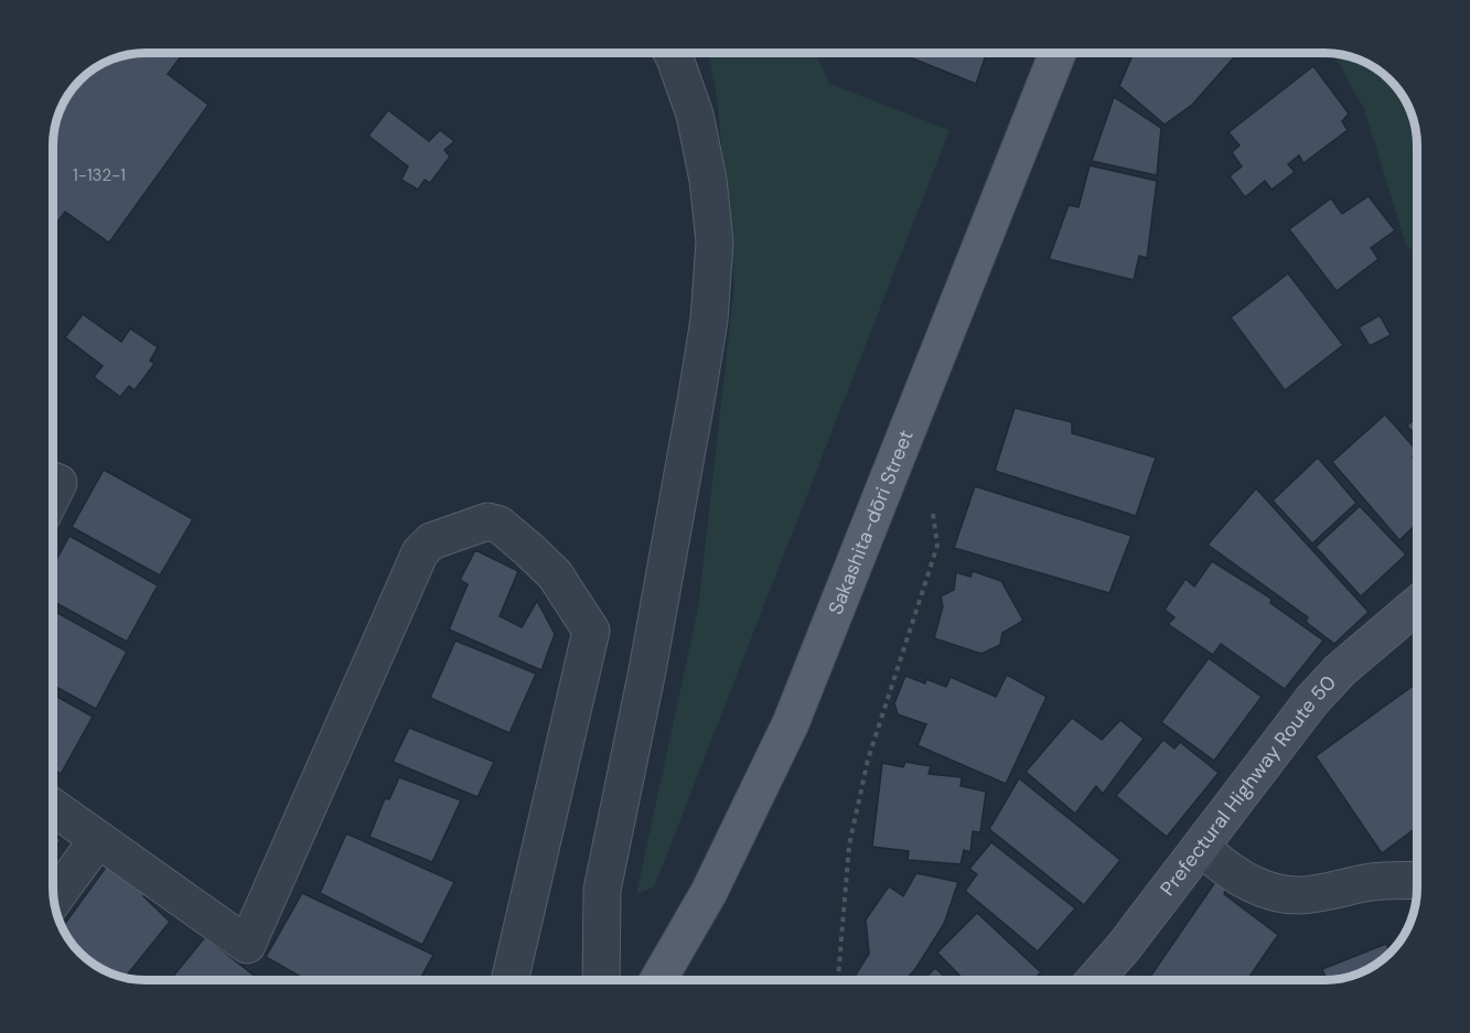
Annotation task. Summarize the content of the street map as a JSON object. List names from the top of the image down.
{
  "streets": {
    "main road": ["Sakashita-dōri Street", "Prefectural Highway Route 50"]
  },
  "house_numbers": ["1-132-1"]
}
